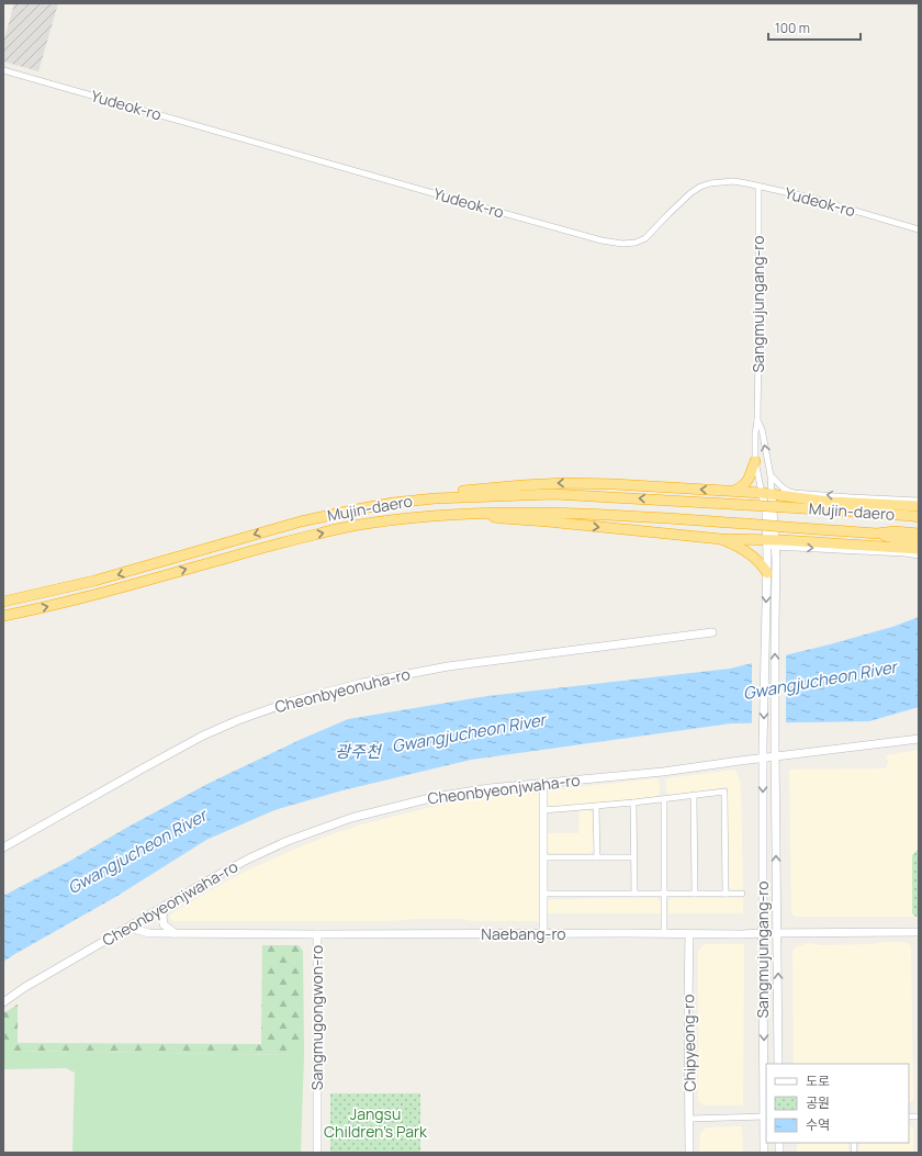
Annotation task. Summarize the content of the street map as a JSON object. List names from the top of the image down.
{
  "streets": {
    "highway": ["Mujin-daero"],
    "street": [
      "Yudeok-ro",
      "Sangmujungang-ro",
      "Cheonbyeonuha-ro",
      "Cheonbyeonjwaha-ro",
      "Naebang-ro",
      "Sangmugongwon-ro",
      "Chipyeong-ro"
    ]
  },
  "crossings": [
    ["Yudeok-ro", "Sangmujungang-ro"],
    ["Sangmujungang-ro", "Mujin-daero"],
    ["Sangmujungang-ro", "Cheonbyeonjwaha-ro"],
    ["Sangmujungang-ro", "Naebang-ro"],
    ["Cheonbyeonjwaha-ro", "Naebang-ro"],
    ["Naebang-ro", "Sangmugongwon-ro"],
    ["Naebang-ro", "Chipyeong-ro"]
  ],
  "water": ["Gwangjucheon River", "광주천"],
  "parks": ["Jangsu Children's Park"],
  "legend": ["도로", "공원", "수역"],
  "scale_bar": "100 m"
}
